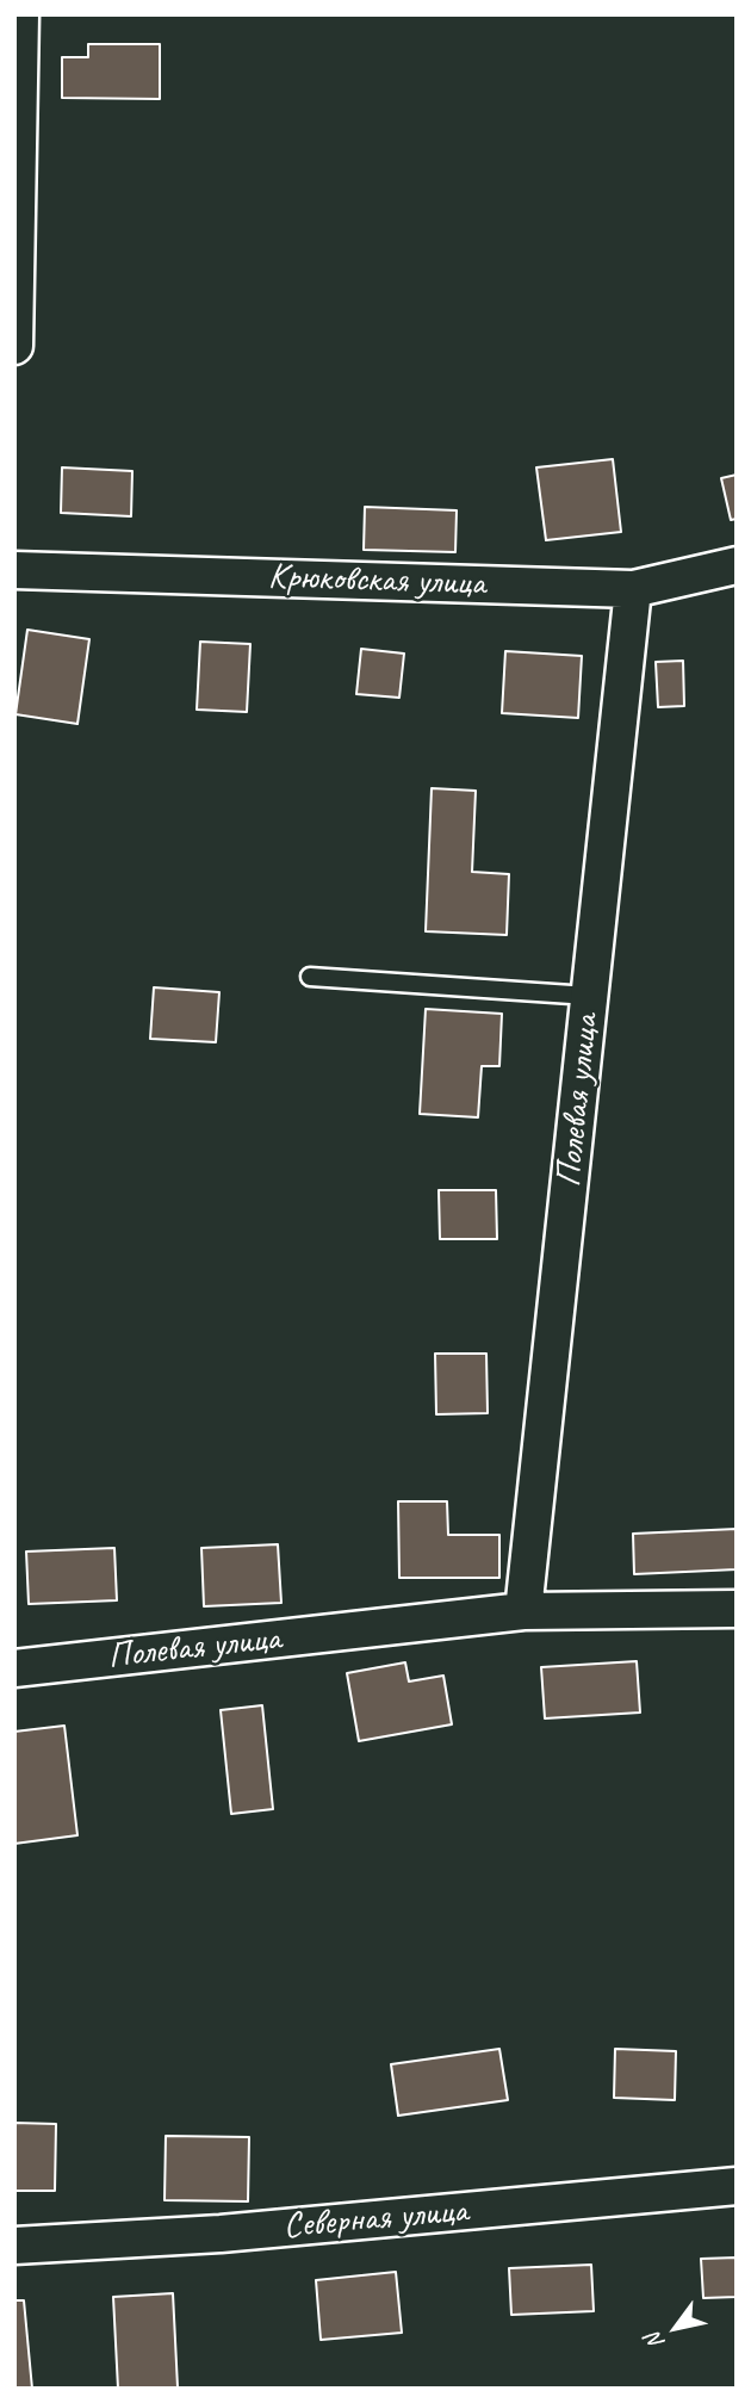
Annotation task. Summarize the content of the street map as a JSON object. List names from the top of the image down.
{
  "streets": {
    "street": ["Крюковская улица", "Полевая улица", "Северная улица"]
  },
  "crossings": [
    ["Крюковская улица", "Полевая улица"]
  ],
  "north": "bottom left"
}
